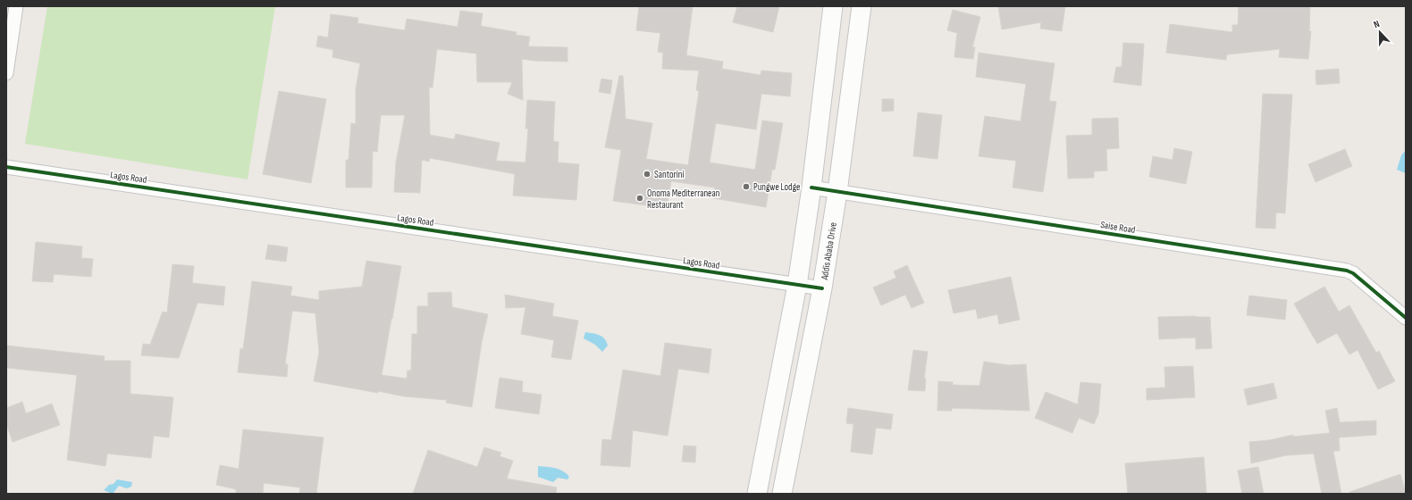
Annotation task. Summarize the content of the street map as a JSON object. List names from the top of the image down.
{
  "streets": {
    "main road": ["Addis Ababa Drive"],
    "street": ["Lagos Road", "Saise Road"]
  },
  "crossings": [
    ["Lagos Road", "Addis Ababa Drive"],
    ["Saise Road", "Addis Ababa Drive"]
  ],
  "places": ["Santorini", "Pungwe Lodge", "Onoma Mediterranean Restaurant"],
  "north": "top"
}
